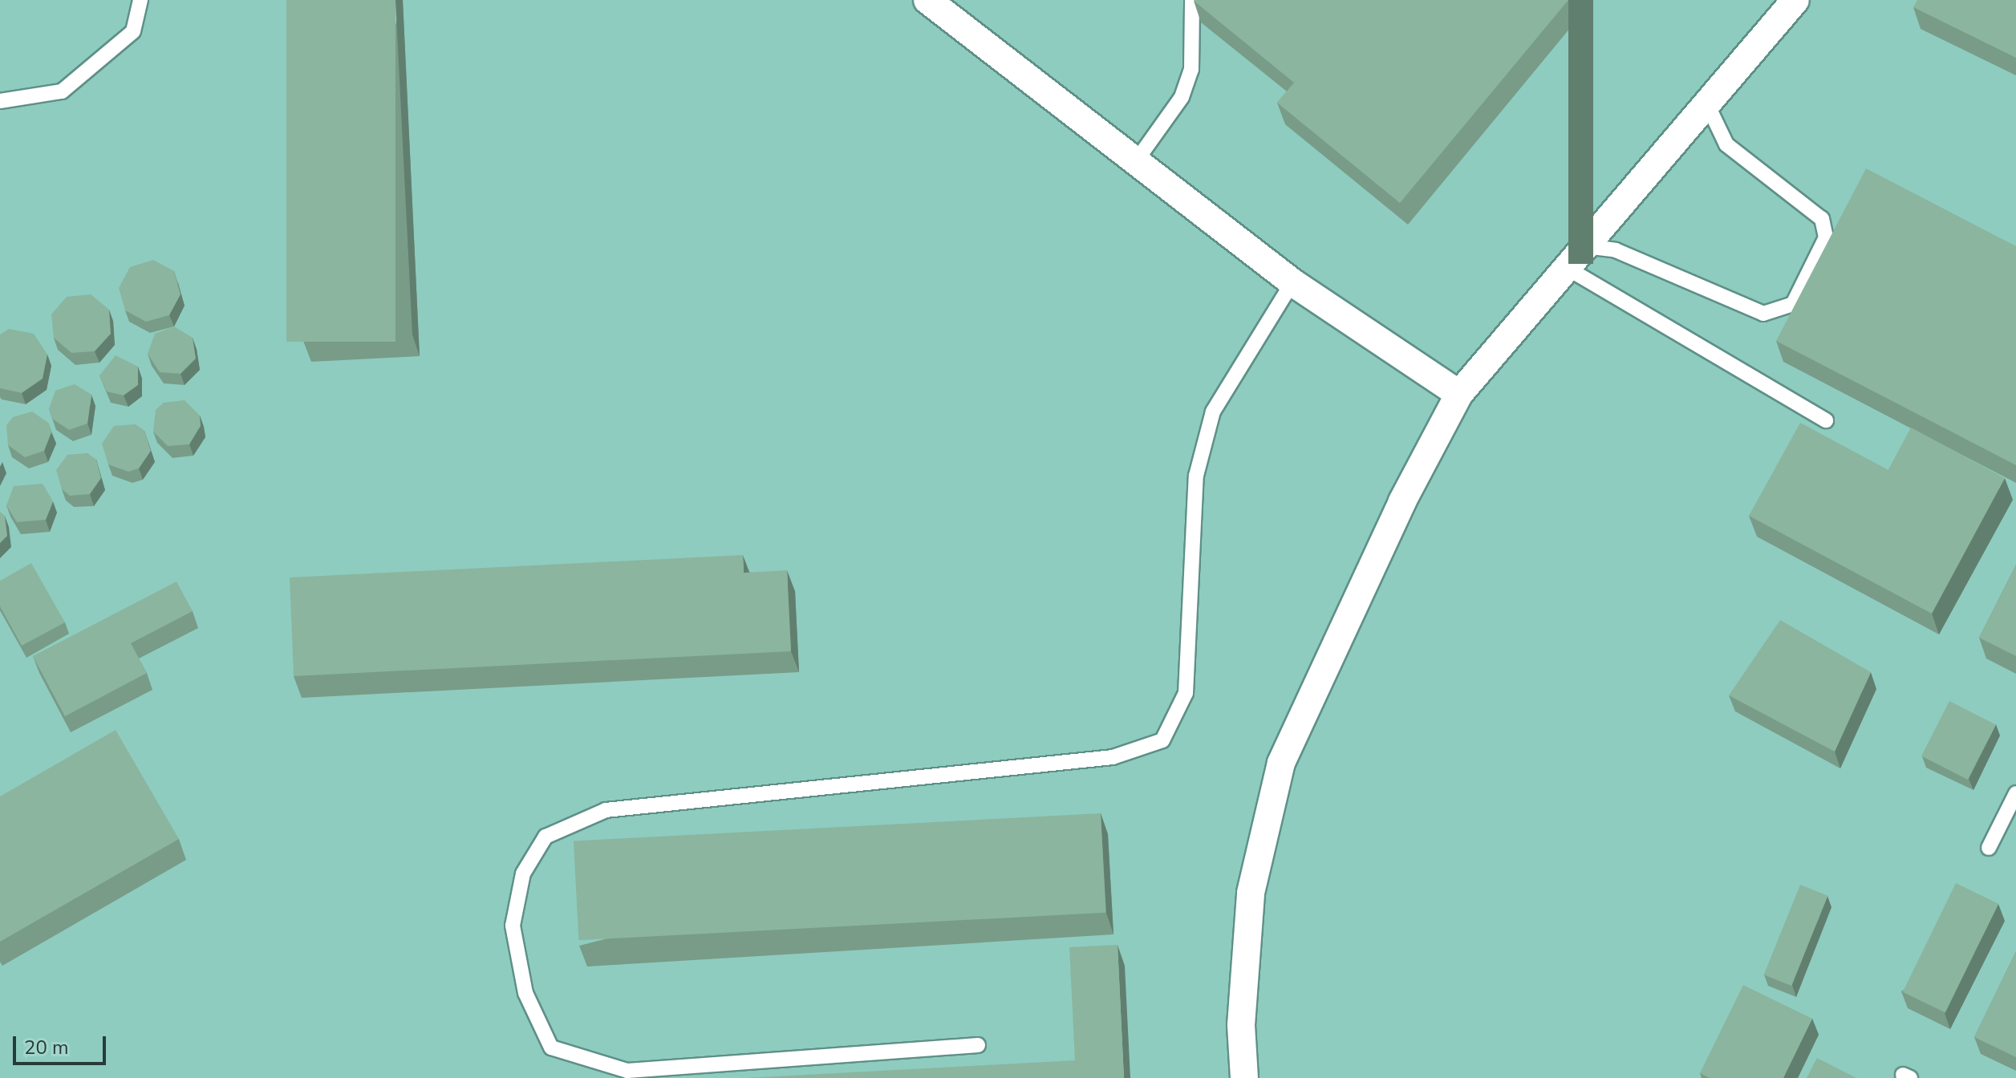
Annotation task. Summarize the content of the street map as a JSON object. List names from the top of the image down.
{
  "scale_bar": "20 m"
}
